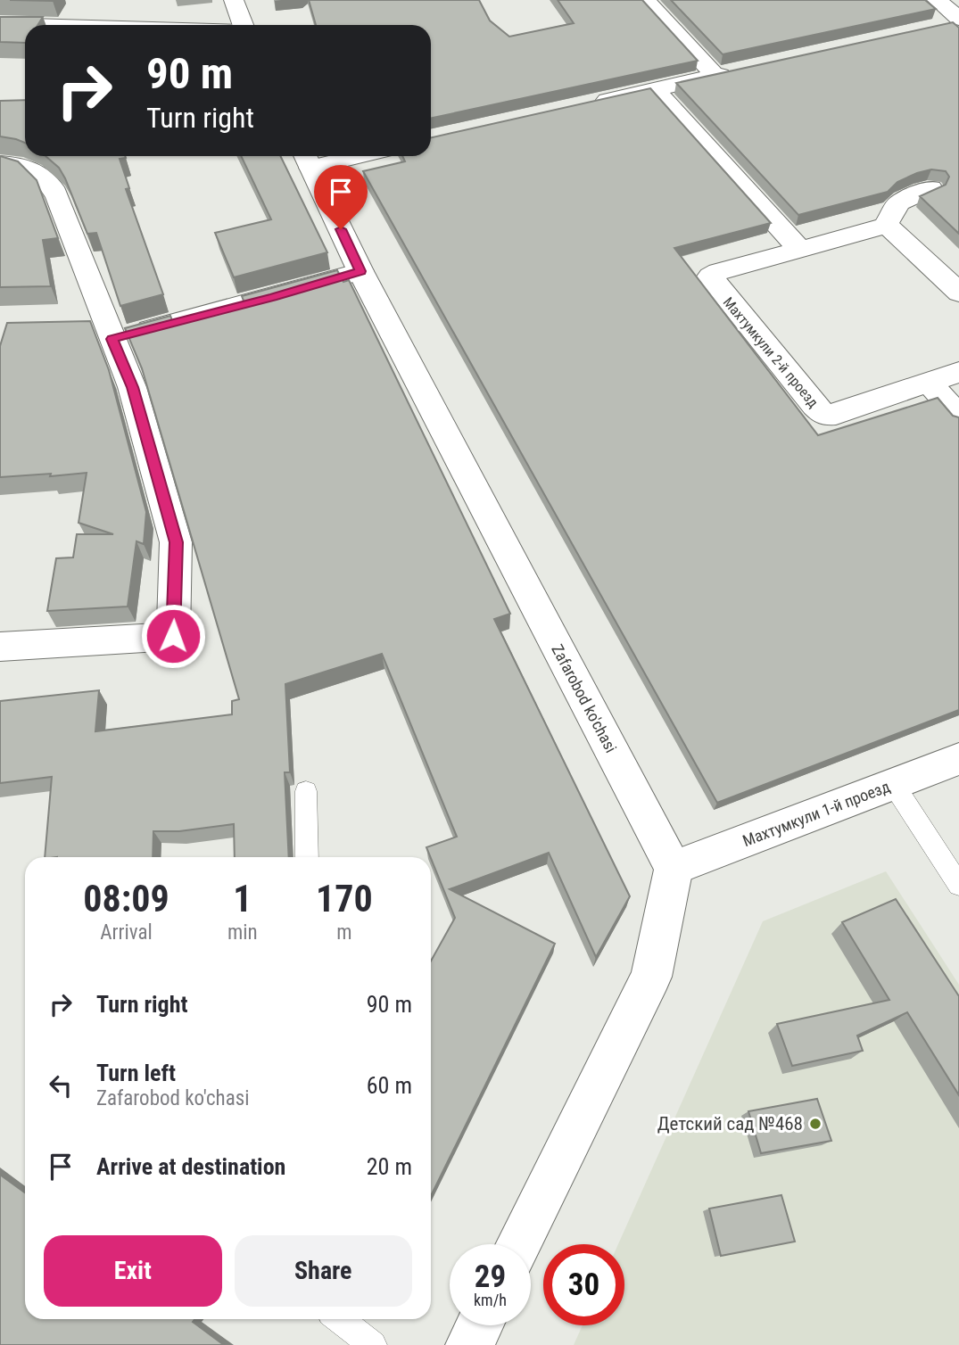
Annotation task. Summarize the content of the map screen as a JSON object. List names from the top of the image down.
{
  "streets": {
    "street": ["Махтумкули 2-й проезд", "Zafarobod ko'chasi", "Махтумкули 1-й проезд"]
  },
  "crossings": [
    ["Zafarobod ko'chasi", "Махтумкули 1-й проезд"]
  ],
  "places": ["Детский сад №468"],
  "page": {
    "turn": ["90 m", "Turn right"],
    "eta": [
      "08:09",
      "Arrival",
      "1",
      "min",
      "170",
      "m"
    ],
    "list": [
      {
        "name": "Turn right",
        "value": "90 m"
      },
      {
        "name": "Turn left",
        "note": "Zafarobod ko'chasi",
        "value": "60 m"
      },
      {
        "name": "Arrive at destination",
        "value": "20 m"
      }
    ],
    "buttons": ["Exit", "Share"],
    "speed": "29 km/h",
    "limit": "30"
  }
}
